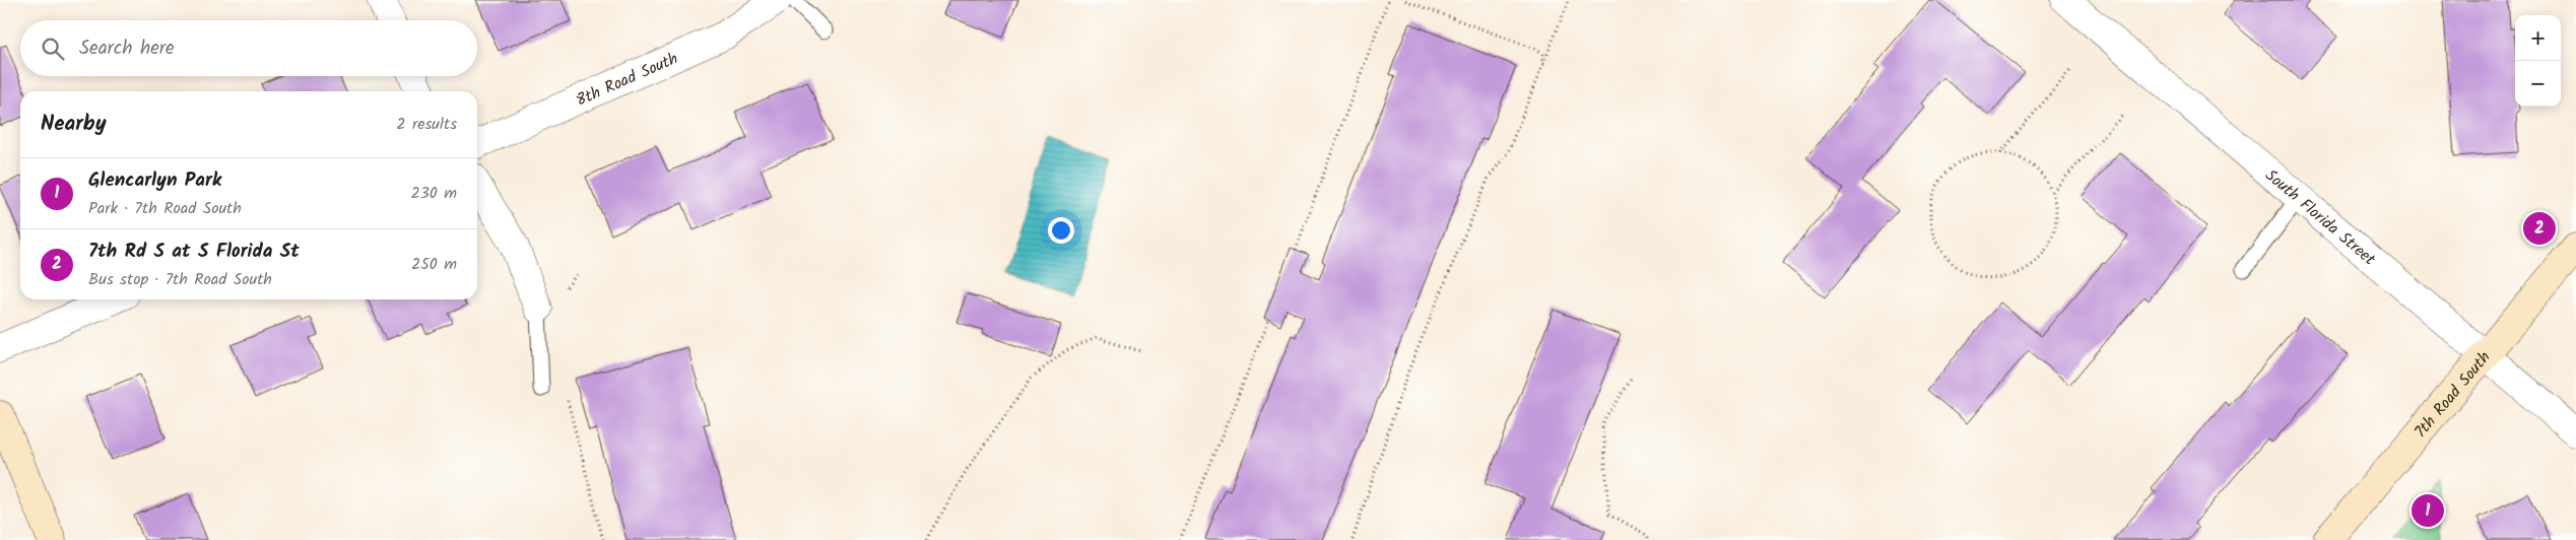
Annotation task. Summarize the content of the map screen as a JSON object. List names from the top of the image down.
{
  "streets": {
    "street": ["8th Road South", "South Florida Street", "7th Road South"]
  },
  "crossings": [
    ["South Florida Street", "7th Road South"]
  ],
  "page": {
    "map_buttons": ["+", "−"],
    "search": "Search here",
    "heading": ["Nearby", "2 results"],
    "list": [
      {
        "mark": "1",
        "name": "Glencarlyn Park",
        "note": "Park · 7th Road South",
        "value": "230 m"
      },
      {
        "mark": "2",
        "name": "7th Rd S at S Florida St",
        "note": "Bus stop · 7th Road South",
        "value": "250 m"
      }
    ],
    "pins": ["2", "1"]
  }
}
